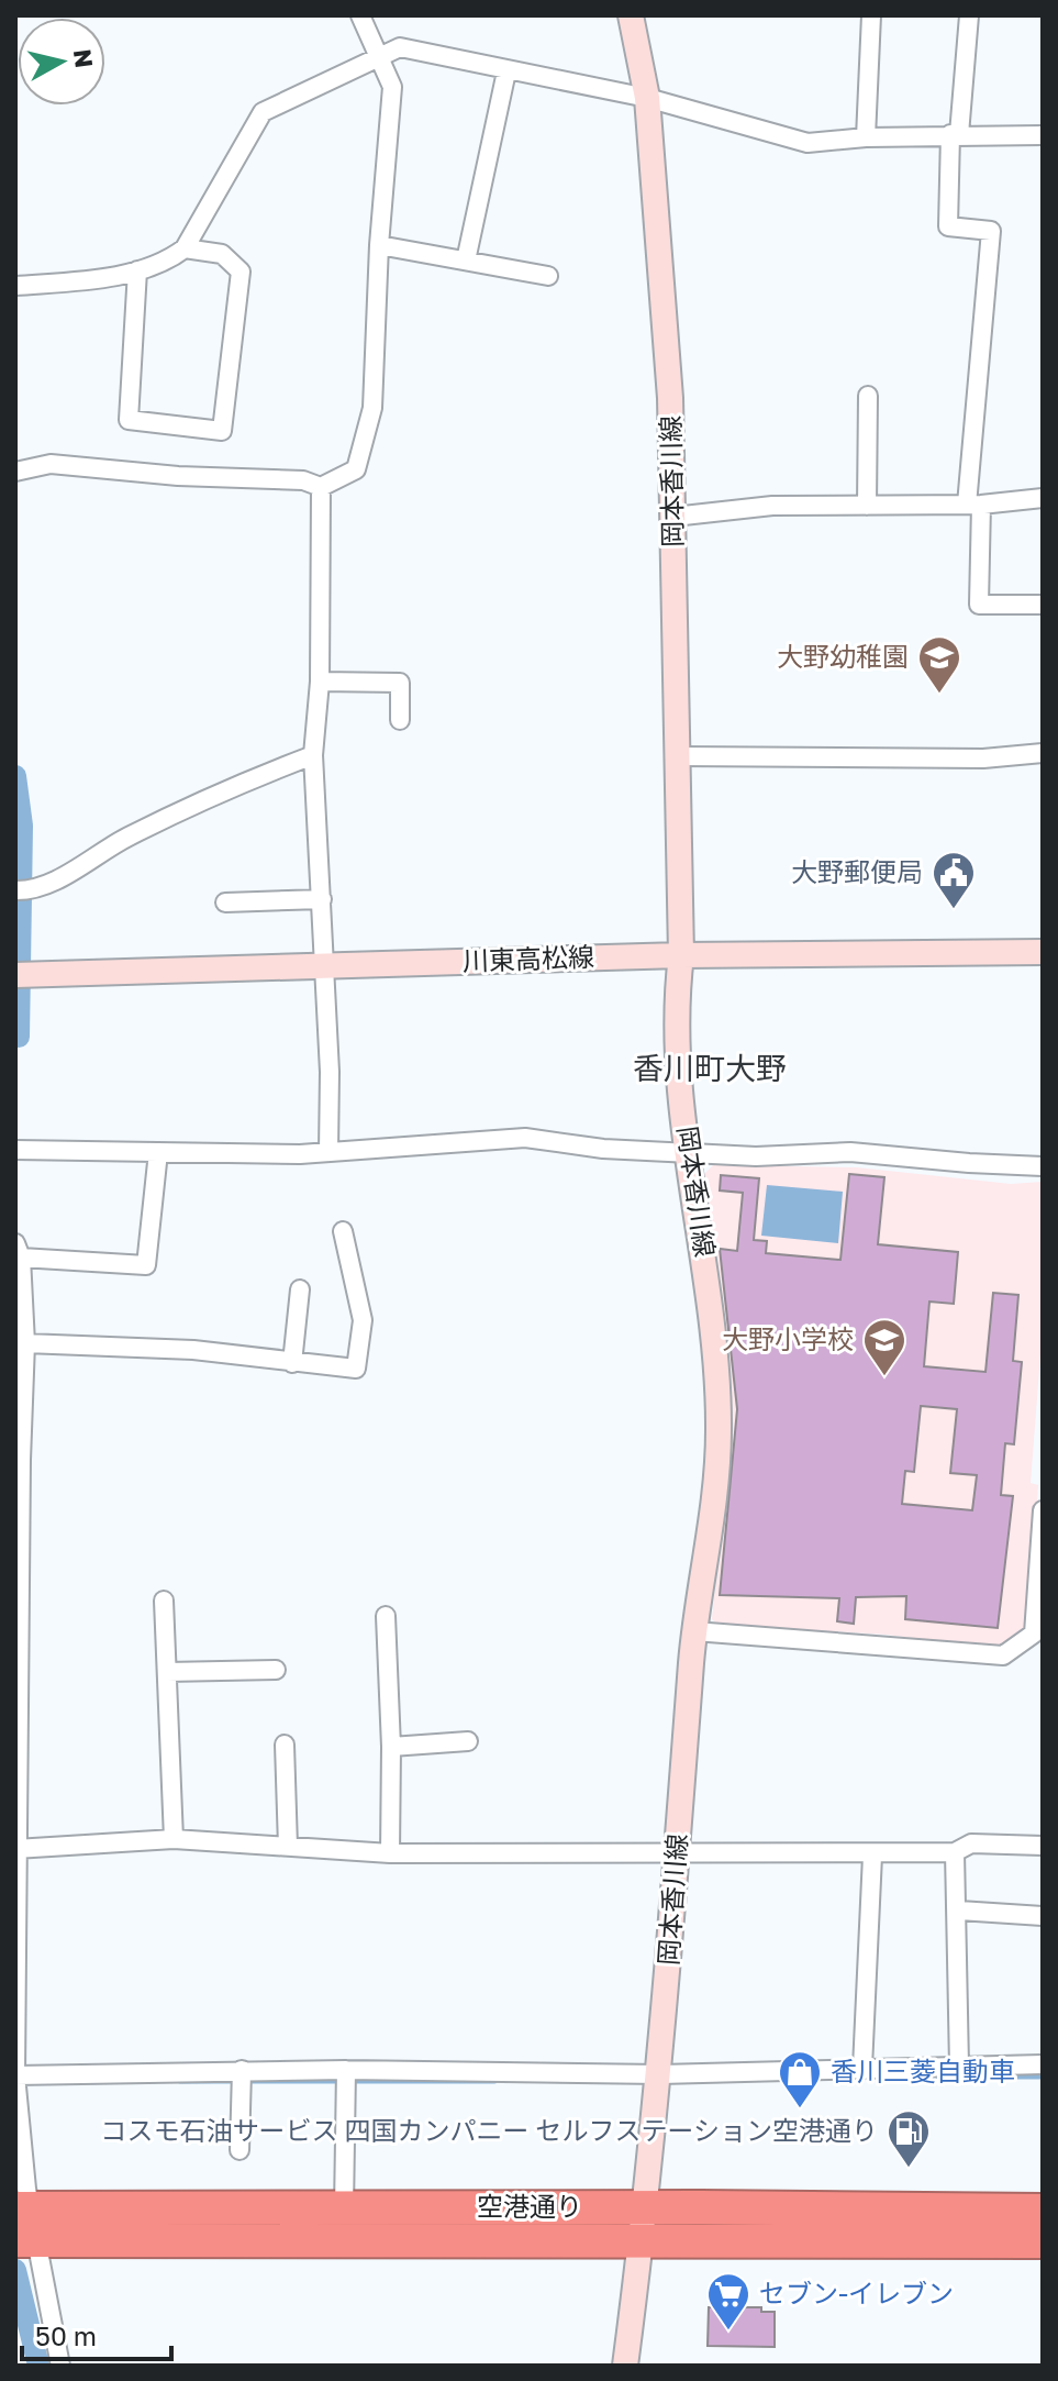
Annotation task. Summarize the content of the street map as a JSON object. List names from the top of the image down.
{
  "streets": {
    "highway": ["空港通り"],
    "main road": ["岡本香川線", "川東高松線"]
  },
  "crossings": [
    ["岡本香川線", "川東高松線"],
    ["岡本香川線", "空港通り"]
  ],
  "districts": ["香川町大野"],
  "places": {
    "school or university": ["大野幼稚園", "大野小学校"],
    "public building": ["大野郵便局"],
    "shop": ["香川三菱自動車"],
    "fuel station": ["コスモ石油サービス 四国カンパニー セルフステーション空港通り"],
    "supermarket": ["セブン-イレブン"]
  },
  "scale_bar": "50 m",
  "north": "right"
}
